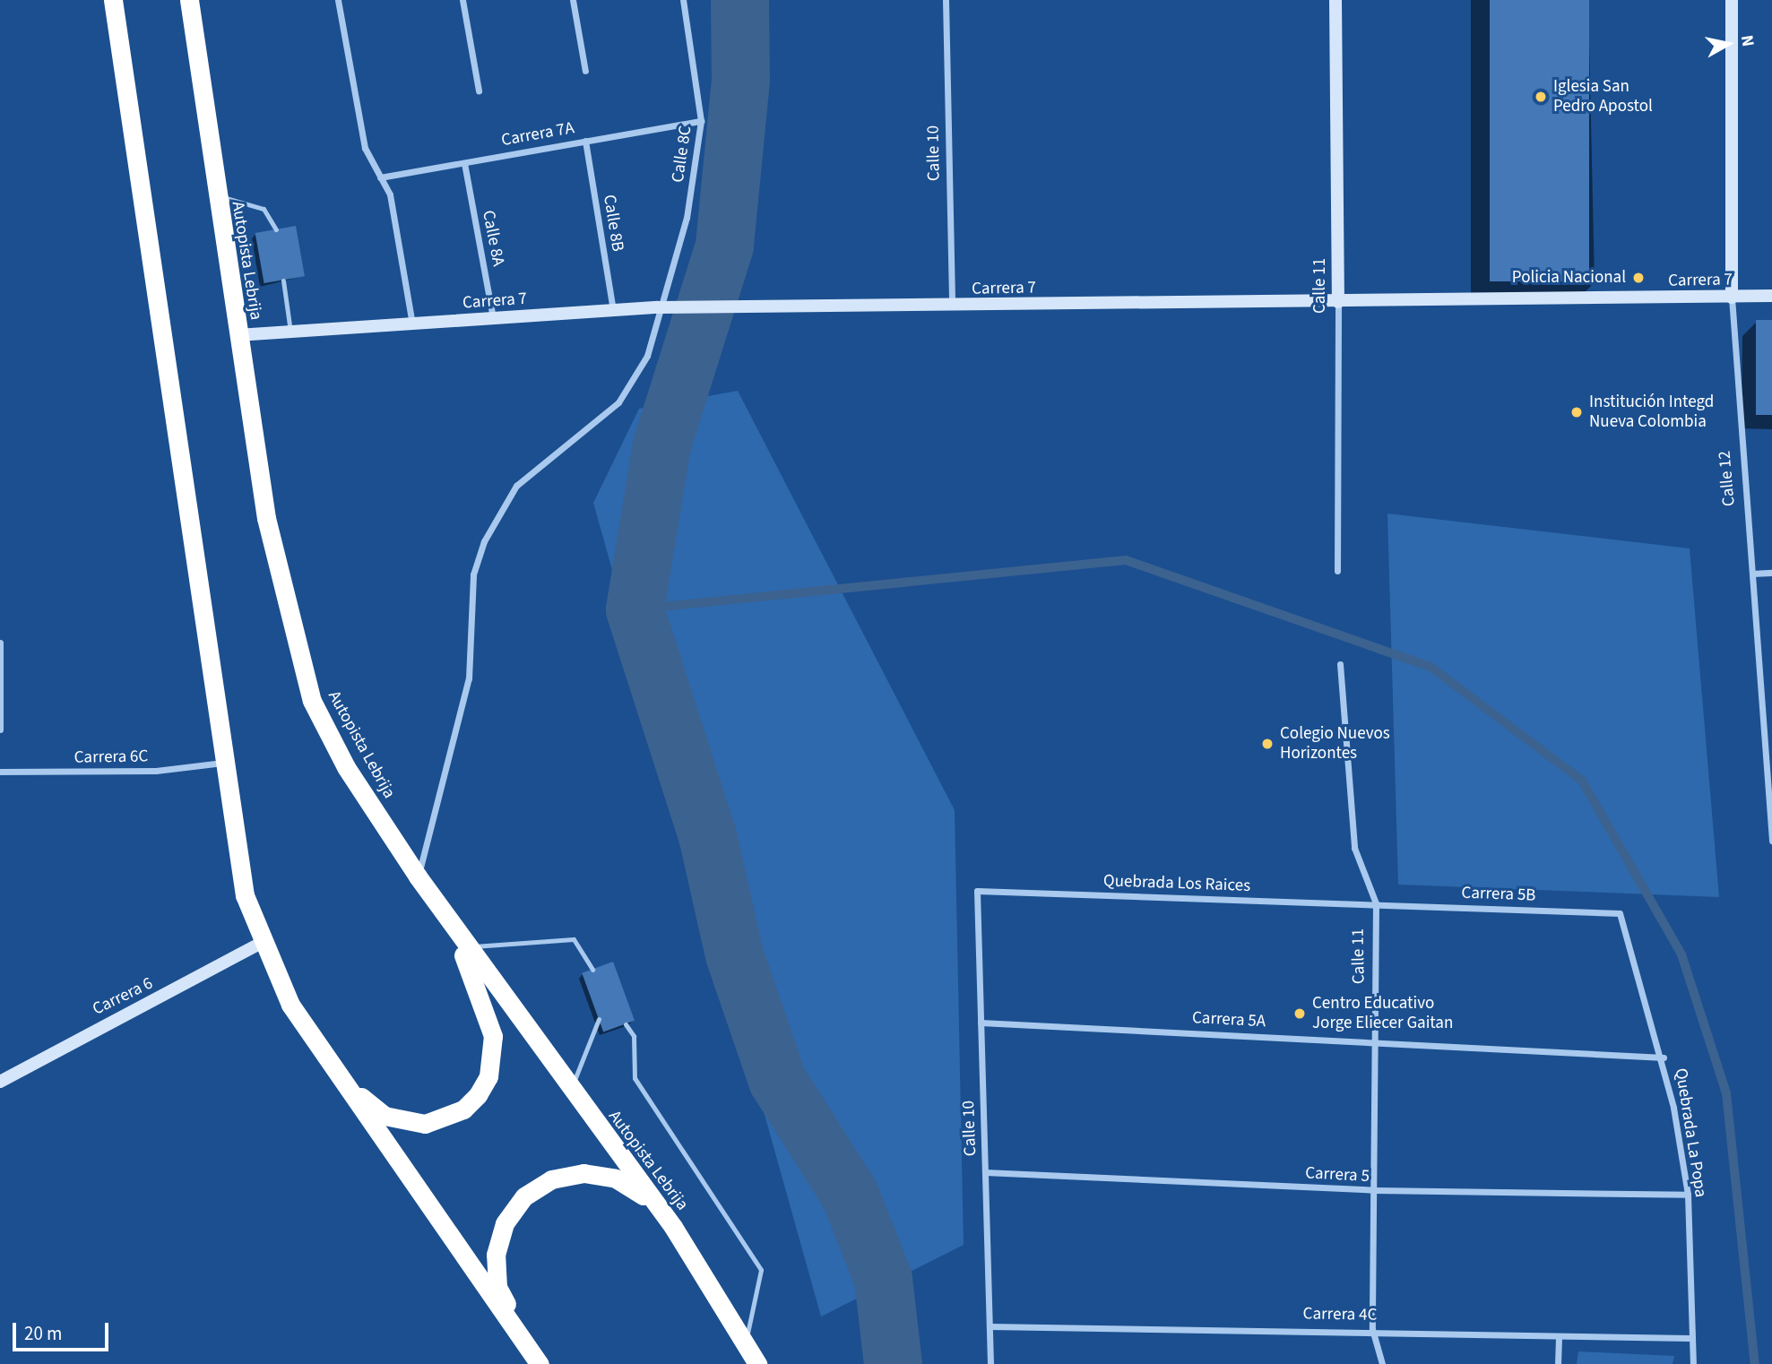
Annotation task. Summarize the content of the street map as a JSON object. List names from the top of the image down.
{
  "streets": {
    "highway": ["Autopista Lebrija"],
    "street": [
      "Carrera 7A",
      "Calle 10",
      "Calle 8C",
      "Calle 8B",
      "Calle 8A",
      "Carrera 7",
      "Calle 11",
      "Calle 12",
      "Carrera 6C",
      "Quebrada Los Raices",
      "Carrera 5B",
      "Carrera 6",
      "Carrera 5A",
      "Quebrada La Popa",
      "Carrera 5",
      "Carrera 4C"
    ]
  },
  "crossings": [
    ["Carrera 7A", "Calle 8C"],
    ["Carrera 7A", "Calle 8B"],
    ["Carrera 7A", "Calle 8A"],
    ["Calle 10", "Carrera 7"],
    ["Calle 10", "Quebrada Los Raices"],
    ["Calle 10", "Carrera 5A"],
    ["Calle 10", "Carrera 5"],
    ["Calle 10", "Carrera 4C"],
    ["Calle 8C", "Autopista Lebrija"],
    ["Calle 8C", "Carrera 7"],
    ["Calle 8B", "Carrera 7"],
    ["Calle 8A", "Carrera 7"],
    ["Autopista Lebrija", "Carrera 7"],
    ["Carrera 7", "Calle 11"],
    ["Carrera 7", "Calle 12"],
    ["Calle 11", "Quebrada Los Raices"],
    ["Calle 11", "Carrera 5B"],
    ["Calle 11", "Carrera 5A"],
    ["Calle 11", "Carrera 5"],
    ["Calle 11", "Carrera 4C"],
    ["Quebrada Los Raices", "Carrera 5B"],
    ["Carrera 5B", "Quebrada La Popa"],
    ["Carrera 5A", "Quebrada La Popa"],
    ["Quebrada La Popa", "Carrera 5"],
    ["Quebrada La Popa", "Carrera 4C"]
  ],
  "places": [
    "Iglesia San Pedro Apostol",
    "Policia Nacional",
    "Institución Integd Nueva Colombia",
    "Colegio Nuevos Horizontes",
    "Centro Educativo Jorge Eliecer Gaitan"
  ],
  "scale_bar": "20 m",
  "north": "right"
}
